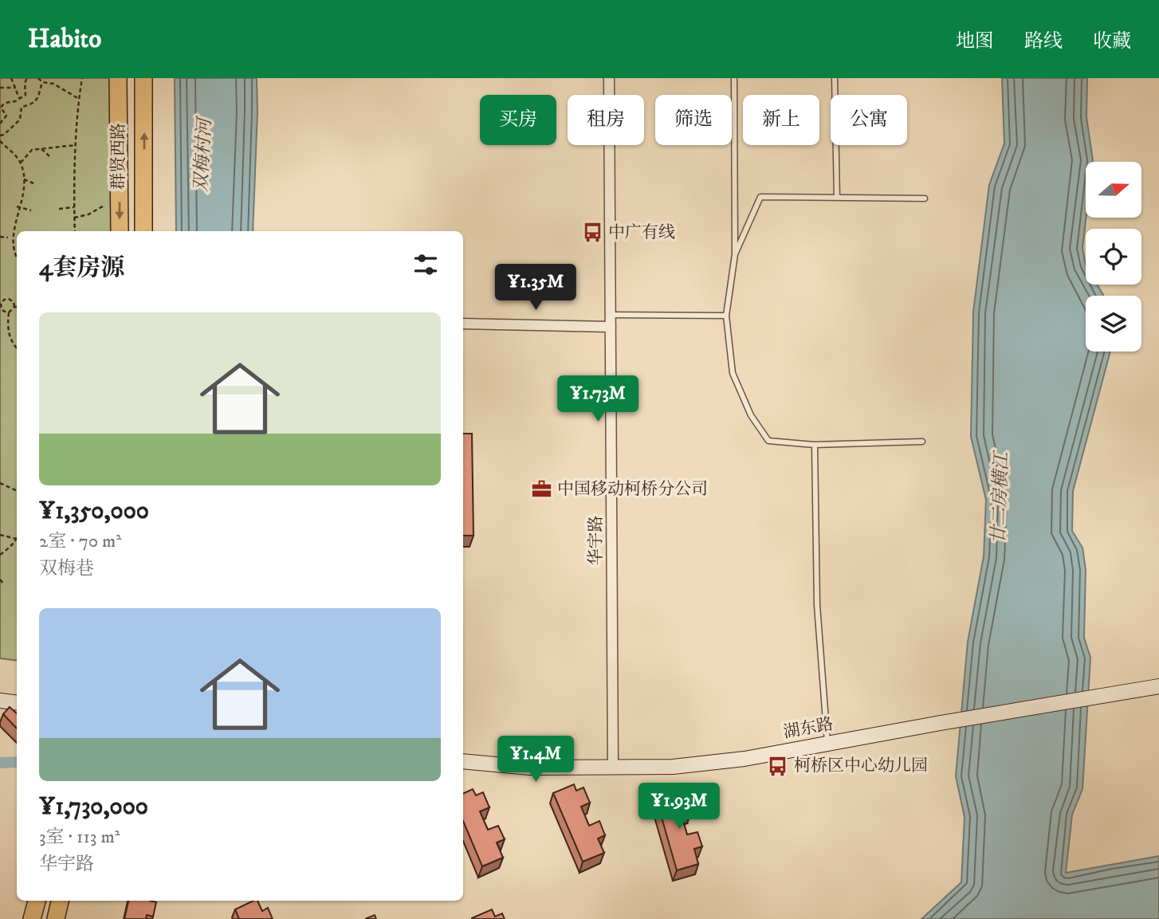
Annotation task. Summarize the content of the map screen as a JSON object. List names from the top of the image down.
{
  "streets": {
    "main road": ["群贤西路"],
    "street": ["华宇路", "湖东路"]
  },
  "crossings": [
    ["华宇路", "湖东路"]
  ],
  "water": ["双梅村河", "廿二房横江"],
  "places": {
    "bus stop": ["中广有线", "柯桥区中心幼儿园"],
    "office": ["中国移动柯桥分公司"]
  },
  "north": "right",
  "page": {
    "header": "Habito",
    "nav": ["地图", "路线", "收藏"],
    "chip": [
      "买房",
      "租房",
      "筛选",
      "新上",
      "公寓"
    ],
    "heading": "4套房源",
    "price": [
      "¥1.35M",
      "¥1.73M",
      "¥1.4M",
      "¥1.93M"
    ],
    "list": [
      {
        "name": "¥1,350,000",
        "note": "2室 · 70 m² · 双梅巷"
      },
      {
        "name": "¥1,730,000",
        "note": "3室 · 113 m² · 华宇路"
      }
    ]
  }
}
